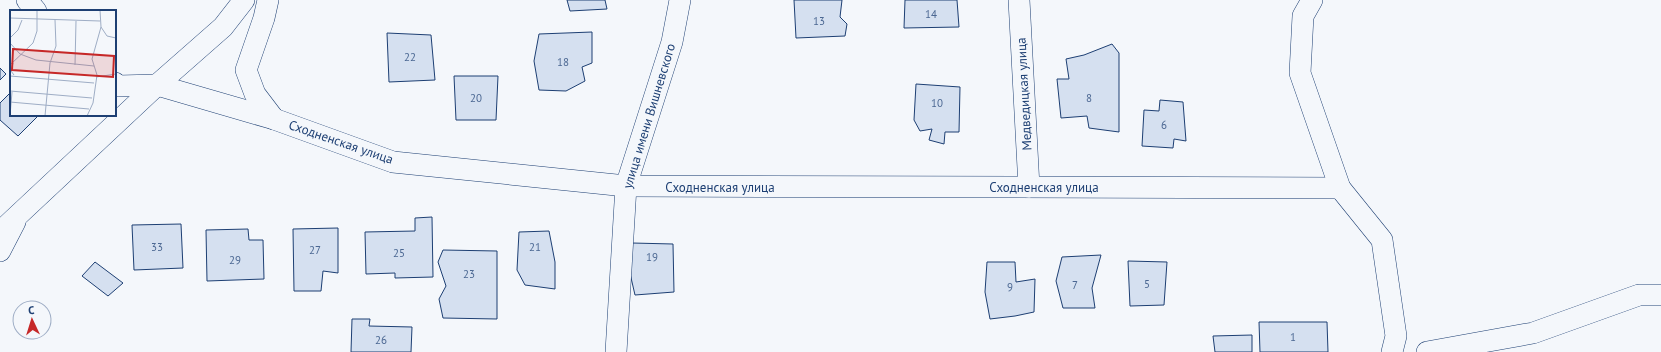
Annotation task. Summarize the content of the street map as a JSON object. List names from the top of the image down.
{
  "streets": {
    "street": ["Медведицкая улица", "улица имени Вишневского", "Сходненская улица"]
  },
  "crossings": [
    ["Медведицкая улица", "Сходненская улица"],
    ["улица имени Вишневского", "Сходненская улица"]
  ],
  "house_numbers": [
    "14",
    "13",
    "22",
    "18",
    "20",
    "8",
    "10",
    "6",
    "33",
    "21",
    "27",
    "25",
    "19",
    "29",
    "23",
    "5",
    "7",
    "9",
    "1",
    "26"
  ],
  "north": "top"
}
